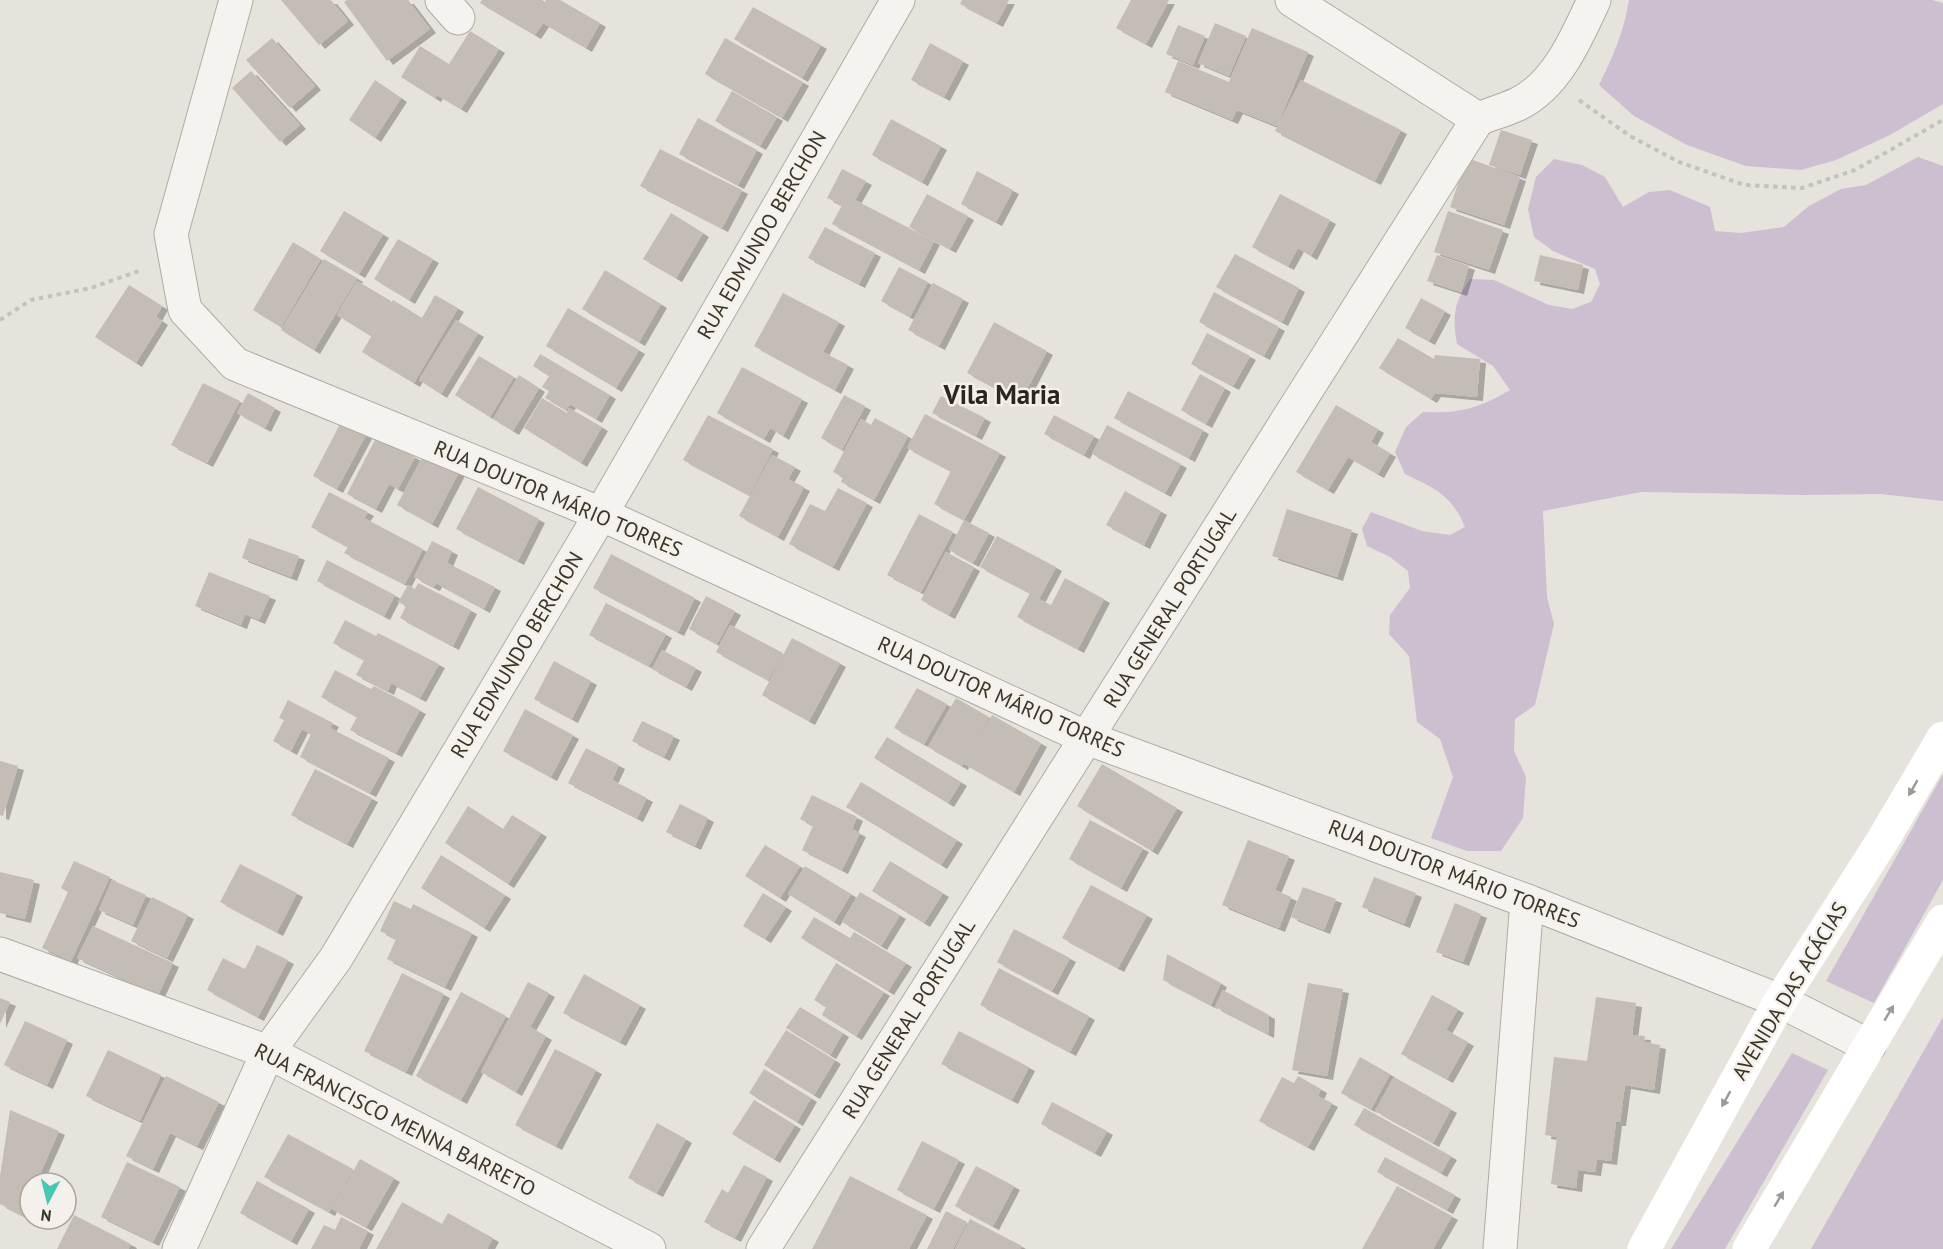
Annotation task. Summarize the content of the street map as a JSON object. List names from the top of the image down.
{
  "streets": {
    "street": [
      "RUA EDMUNDO BERCHON",
      "RUA DOUTOR MÁRIO TORRES",
      "RUA GENERAL PORTUGAL",
      "AVENIDA DAS ACÁCIAS",
      "RUA FRANCISCO MENNA BARRETO"
    ]
  },
  "crossings": [
    ["RUA EDMUNDO BERCHON", "RUA DOUTOR MÁRIO TORRES"],
    ["RUA EDMUNDO BERCHON", "RUA FRANCISCO MENNA BARRETO"],
    ["RUA DOUTOR MÁRIO TORRES", "RUA GENERAL PORTUGAL"],
    ["RUA DOUTOR MÁRIO TORRES", "AVENIDA DAS ACÁCIAS"]
  ],
  "districts": ["Vila Maria"],
  "north": "bottom"
}
